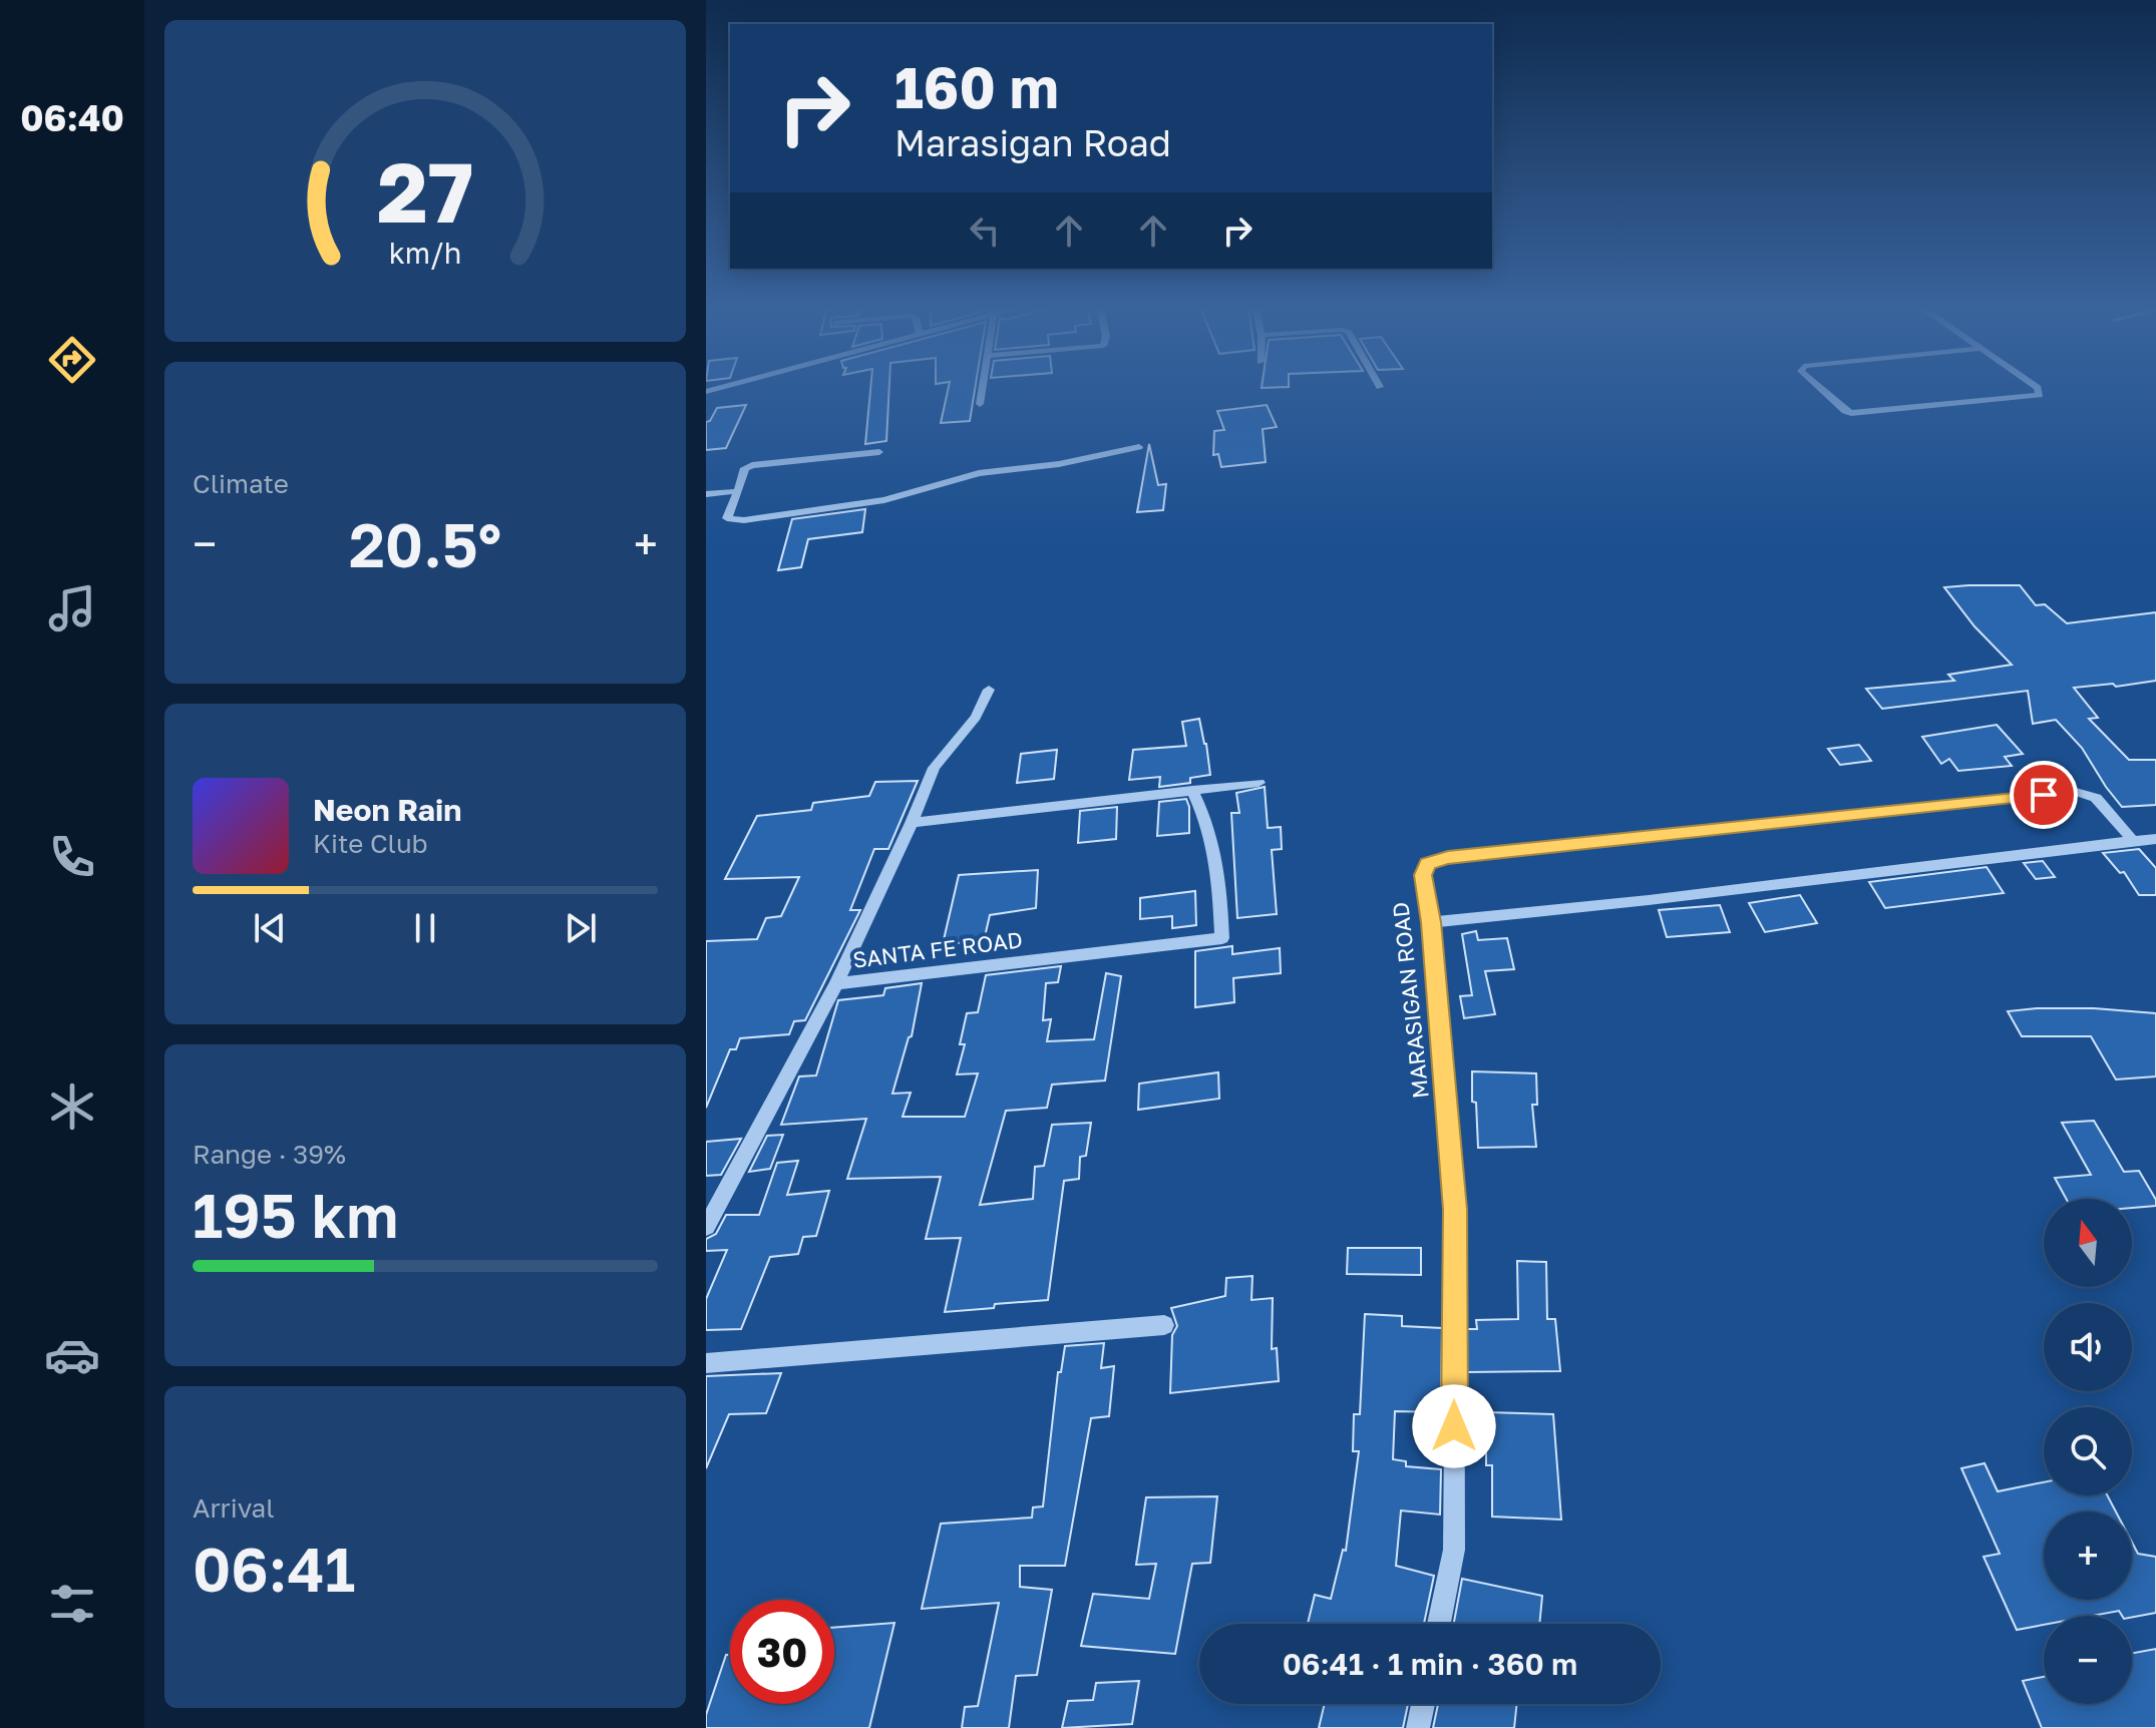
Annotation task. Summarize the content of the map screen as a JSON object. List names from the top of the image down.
{
  "streets": {
    "street": ["SANTA FE ROAD", "MARASIGAN ROAD"]
  },
  "north": "top",
  "page": {
    "tabs": "06:40",
    "turn": ["160 m", "Marasigan Road"],
    "tile": [
      "Climate",
      ["Range · 39%", "195 km"],
      ["Arrival", "06:41"]
    ],
    "heat": ["−", "20.5°", "+"],
    "song": ["Neon Rain", "Kite Club"],
    "map_buttons": ["+", "−"],
    "limit": "30",
    "trip": "06:41 · 1 min · 360 m",
    "gauge": ["27", "km/h"]
  }
}
